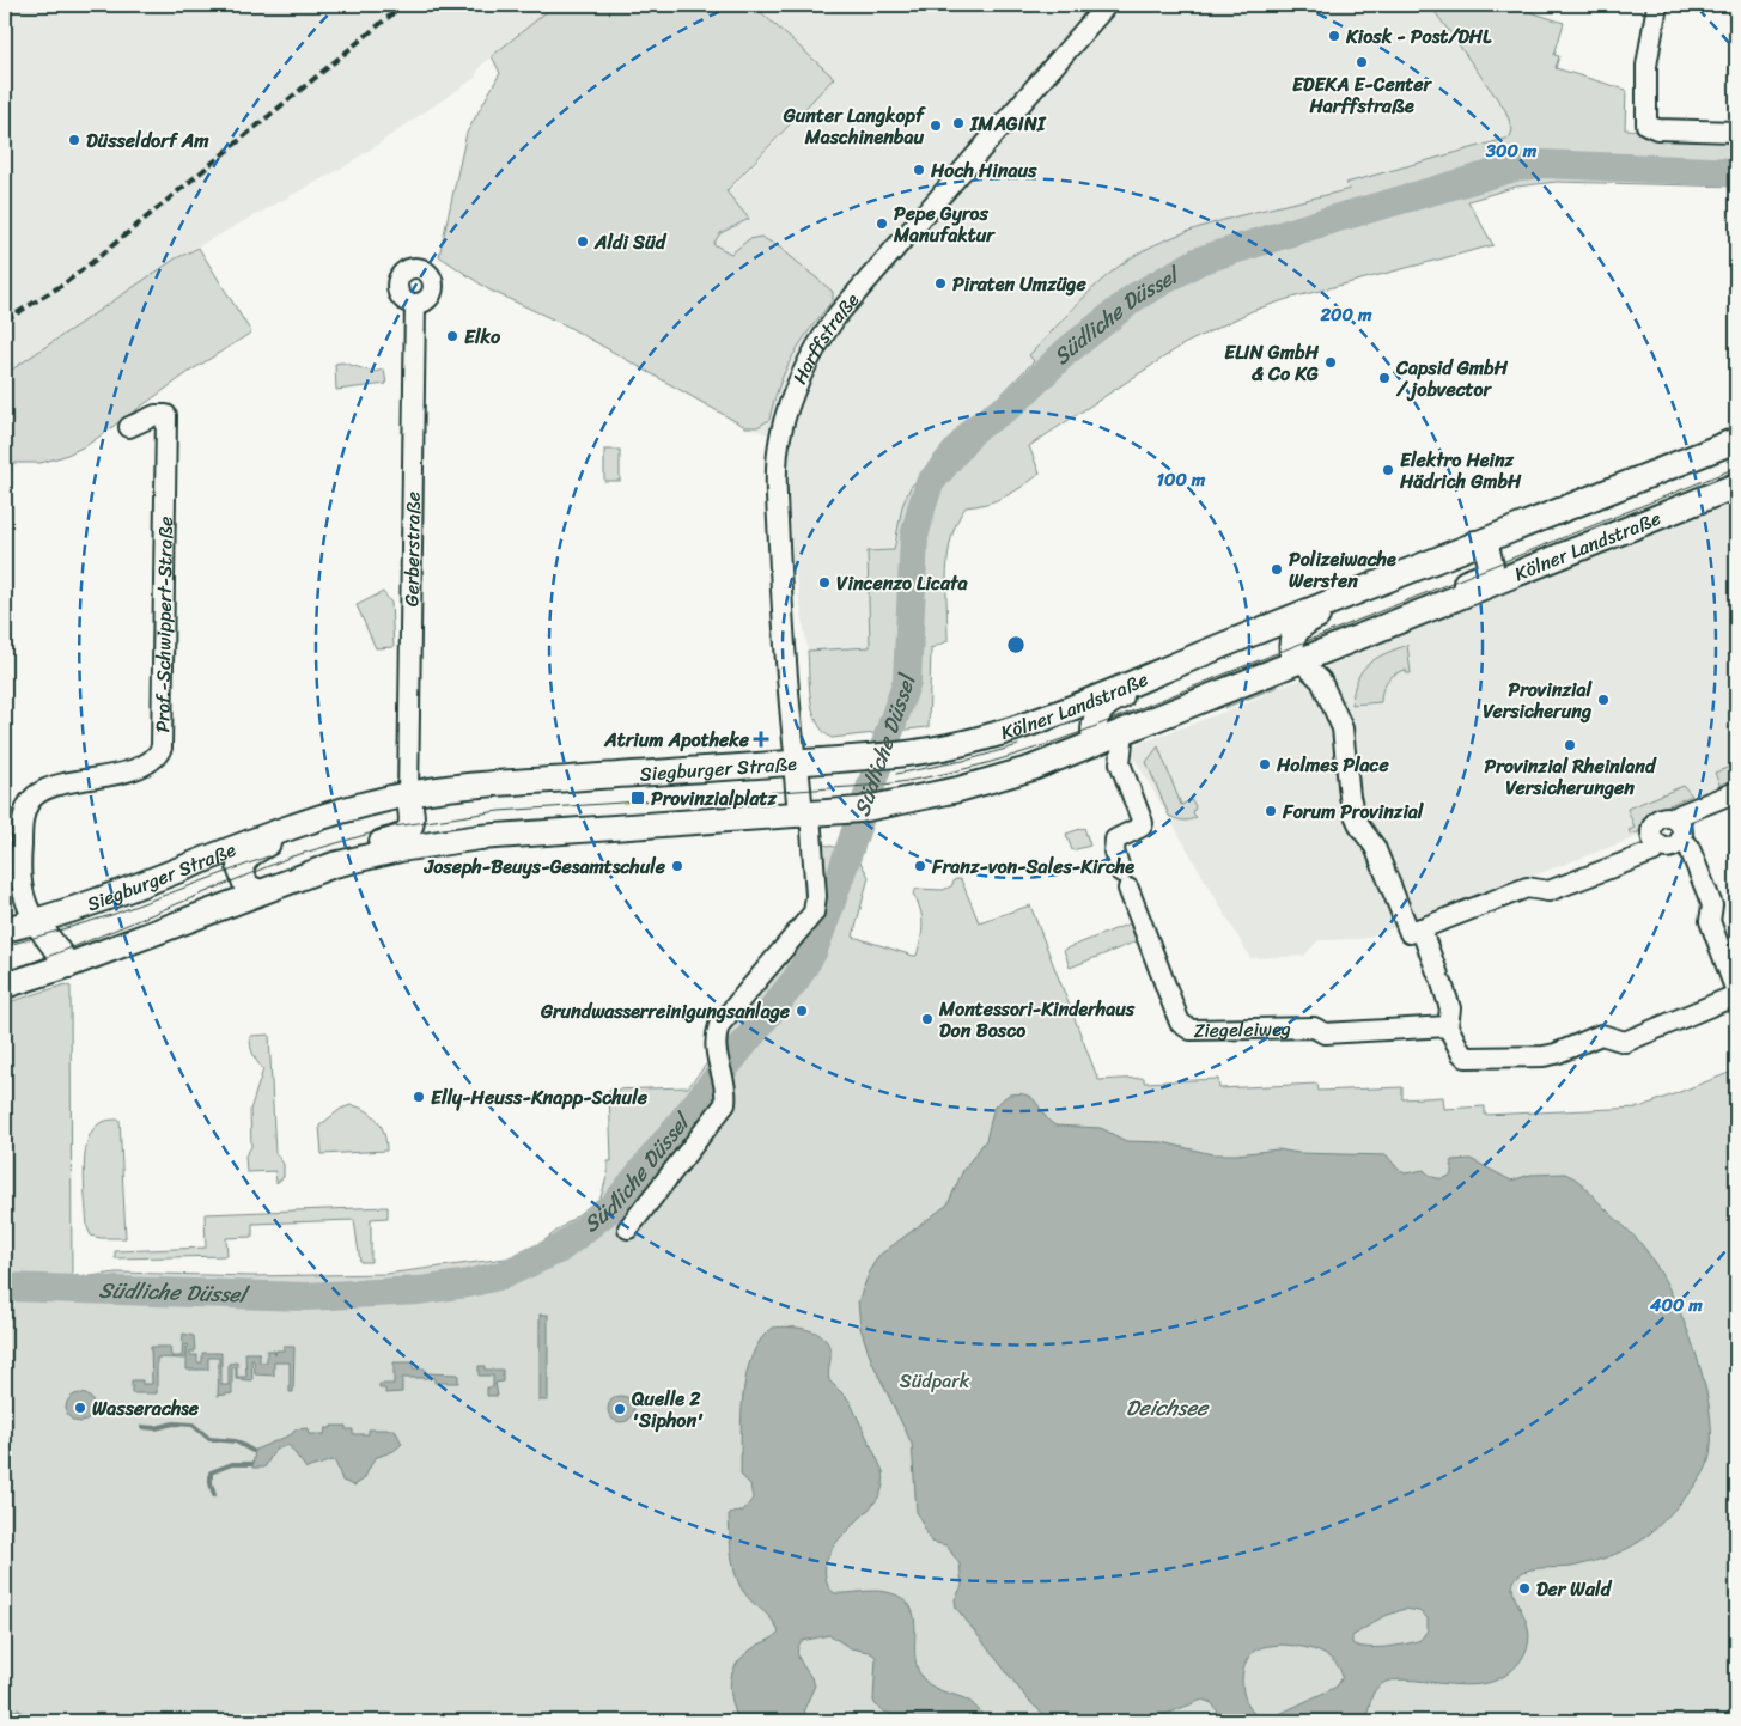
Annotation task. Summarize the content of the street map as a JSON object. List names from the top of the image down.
{
  "streets": {
    "main road": ["Kölner Landstraße", "Siegburger Straße"],
    "street": [
      "Harffstraße",
      "Gerberstraße",
      "Prof.-Schwippert-Straße",
      "Ziegeleiweg"
    ]
  },
  "crossings": [
    ["Harffstraße", "Kölner Landstraße"],
    ["Harffstraße", "Siegburger Straße"],
    ["Kölner Landstraße", "Siegburger Straße"],
    ["Gerberstraße", "Siegburger Straße"],
    ["Prof.-Schwippert-Straße", "Siegburger Straße"]
  ],
  "water": ["Südliche Düssel", "Deichsee"],
  "parks": ["Südpark"],
  "places": {
    "other": [
      "Kiosk - Post/DHL",
      "EDEKA E-Center Harffstraße",
      "IMAGINI",
      "Gunter Langkopf Maschinenbau",
      "Düsseldorf Am",
      "Hoch Hinaus",
      "Pepe Gyros Manufaktur",
      "Aldi Süd",
      "Piraten Umzüge",
      "Elko",
      "ELIN GmbH & Co KG",
      "Capsid GmbH / jobvector",
      "Elektro Heinz Hädrich GmbH",
      "Polizeiwache Wersten",
      "Vincenzo Licata",
      "Provinzial Versicherung",
      "Provinzial Rheinland Versicherungen",
      "Holmes Place",
      "Forum Provinzial",
      "Joseph-Beuys-Gesamtschule",
      "Franz-von-Sales-Kirche",
      "Grundwasserreinigungsanlage",
      "Montessori-Kinderhaus Don Bosco",
      "Elly-Heuss-Knapp-Schule",
      "Wasserachse",
      "Quelle 2 'Siphon'",
      "Der Wald"
    ],
    "health": ["Atrium Apotheke"],
    "transit": ["Provinzialplatz"]
  },
  "rings": [
    "300 m",
    "200 m",
    "100 m",
    "400 m"
  ]
}
